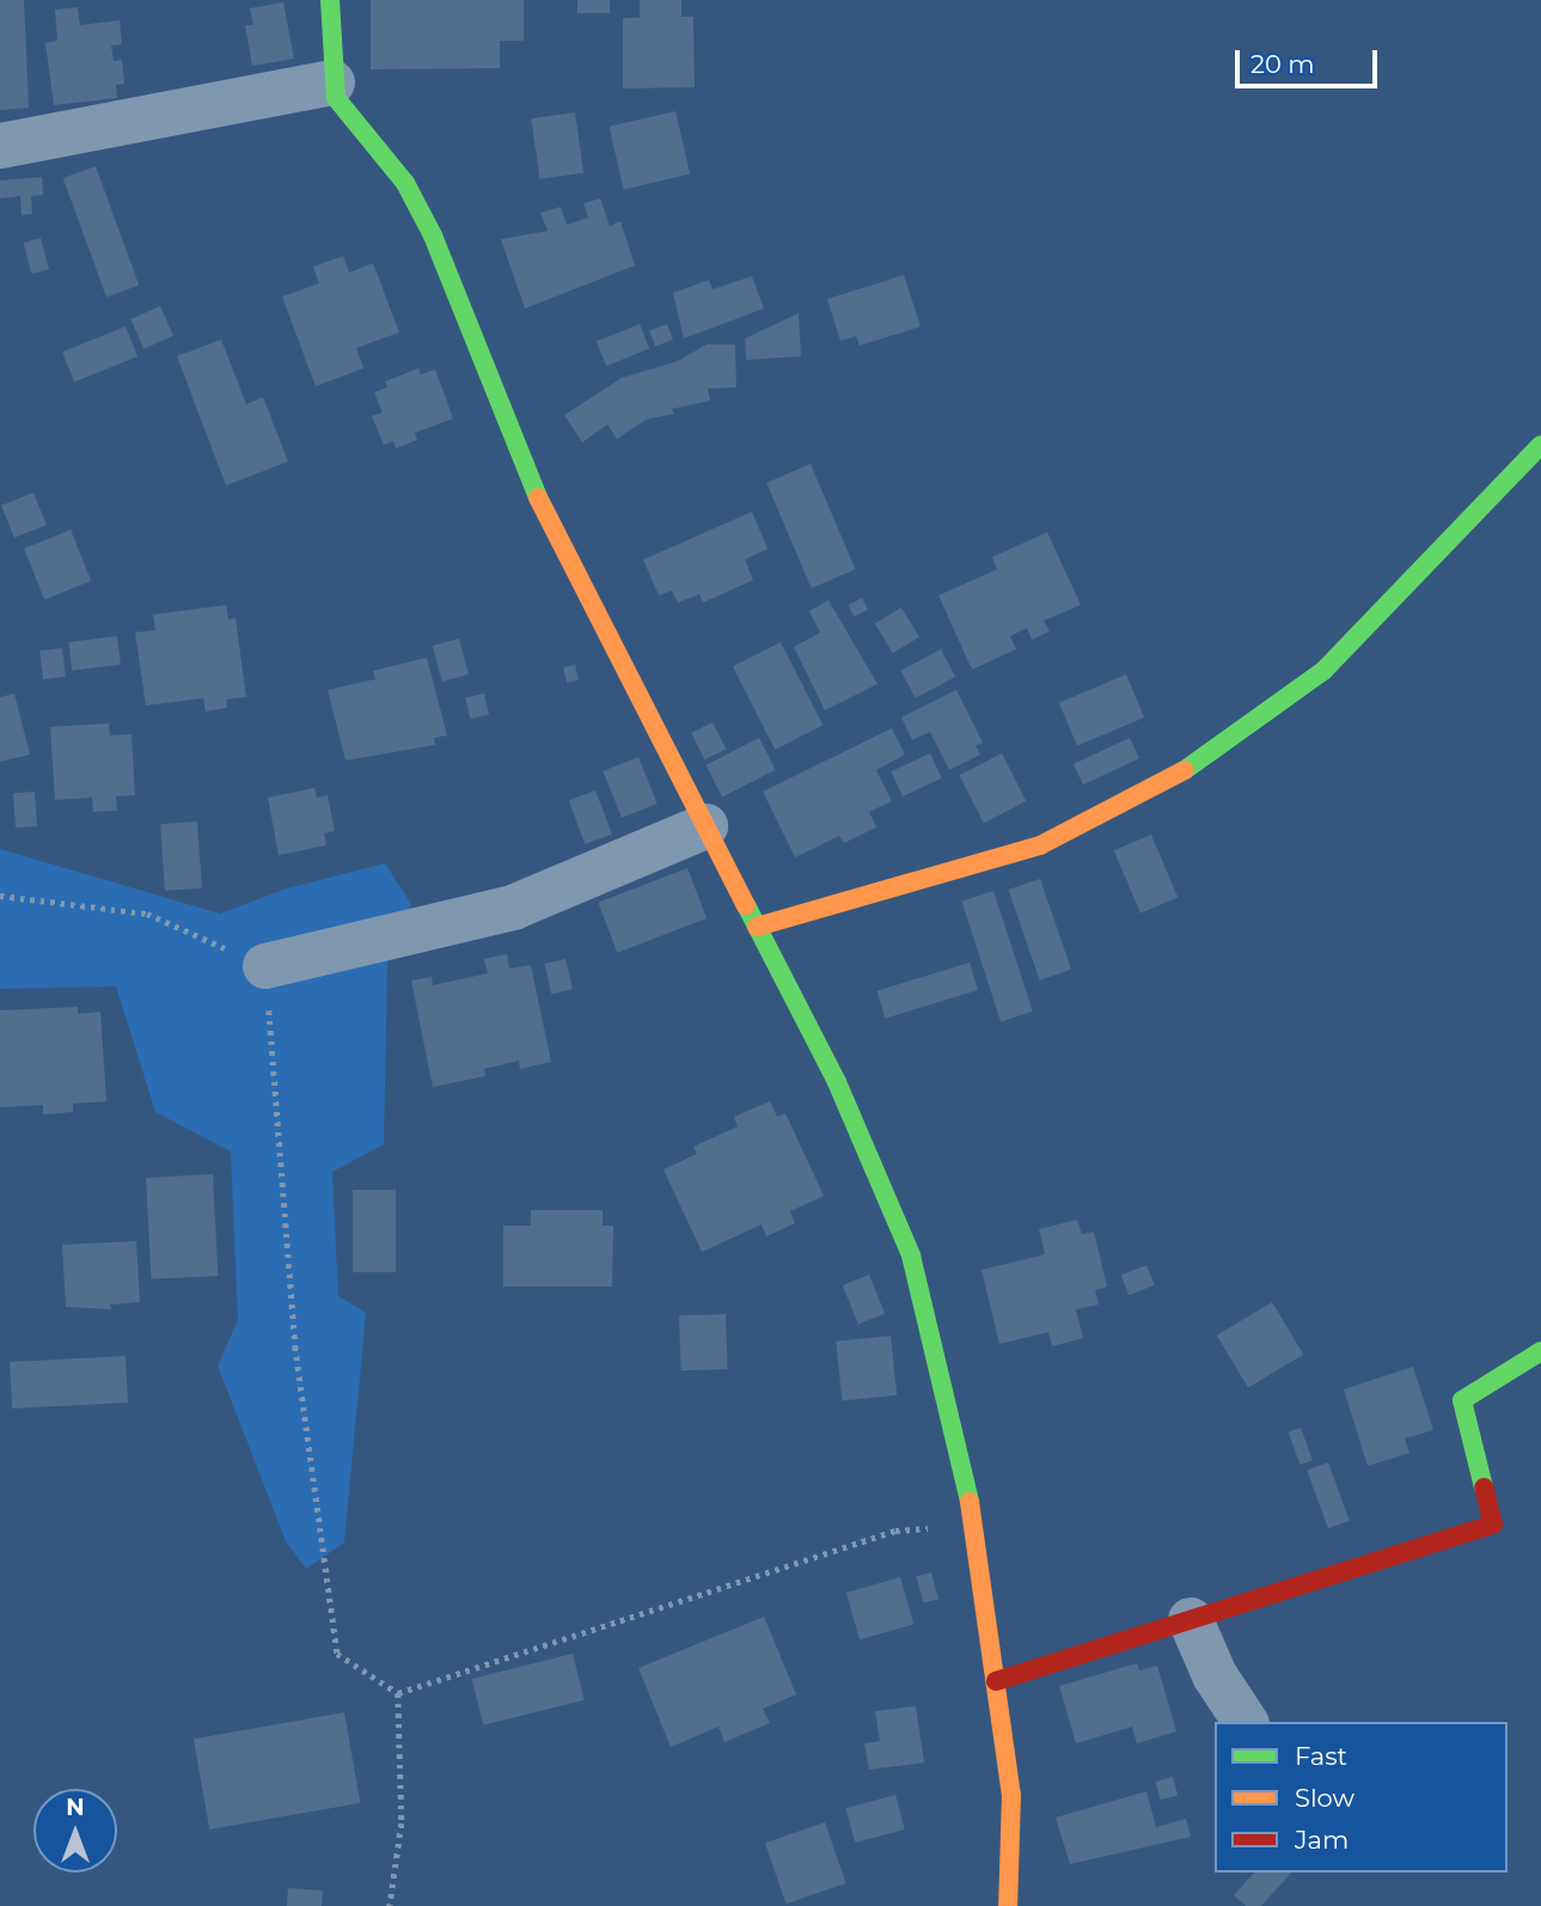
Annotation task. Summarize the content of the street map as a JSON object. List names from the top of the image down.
{
  "legend": ["Fast", "Slow", "Jam"],
  "scale_bar": "20 m",
  "north": "top"
}
